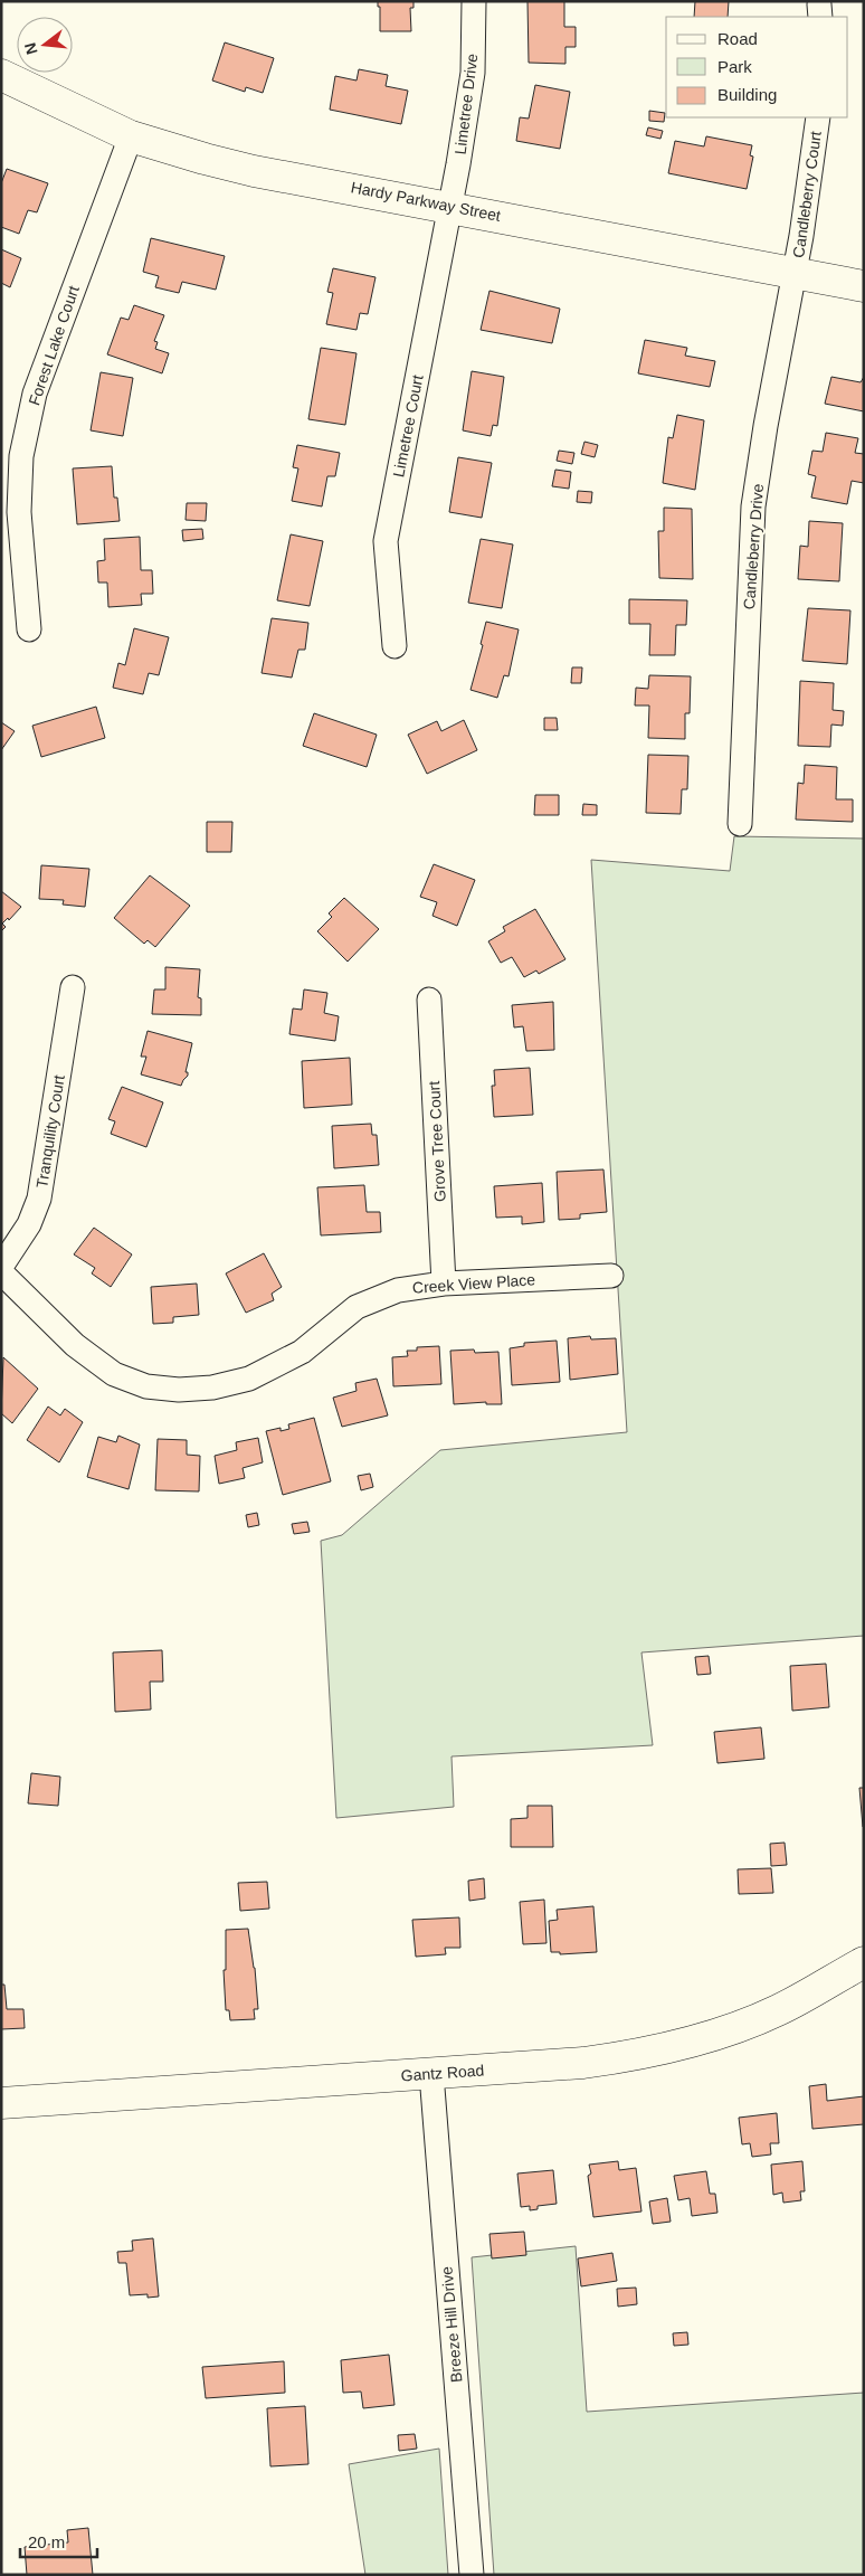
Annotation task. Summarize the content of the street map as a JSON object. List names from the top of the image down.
{
  "streets": {
    "main road": ["Hardy Parkway Street", "Gantz Road"],
    "street": [
      "Limetree Drive",
      "Candleberry Court",
      "Forest Lake Court",
      "Limetree Court",
      "Candleberry Drive",
      "Tranquility Court",
      "Grove Tree Court",
      "Creek View Place",
      "Breeze Hill Drive"
    ]
  },
  "crossings": [
    ["Limetree Drive", "Hardy Parkway Street"],
    ["Limetree Drive", "Limetree Court"],
    ["Candleberry Court", "Hardy Parkway Street"],
    ["Candleberry Court", "Candleberry Drive"],
    ["Hardy Parkway Street", "Forest Lake Court"],
    ["Hardy Parkway Street", "Limetree Court"],
    ["Hardy Parkway Street", "Candleberry Drive"],
    ["Grove Tree Court", "Creek View Place"],
    ["Gantz Road", "Breeze Hill Drive"]
  ],
  "legend": ["Road", "Park", "Building"],
  "scale_bar": "20 m",
  "north": "left"
}
